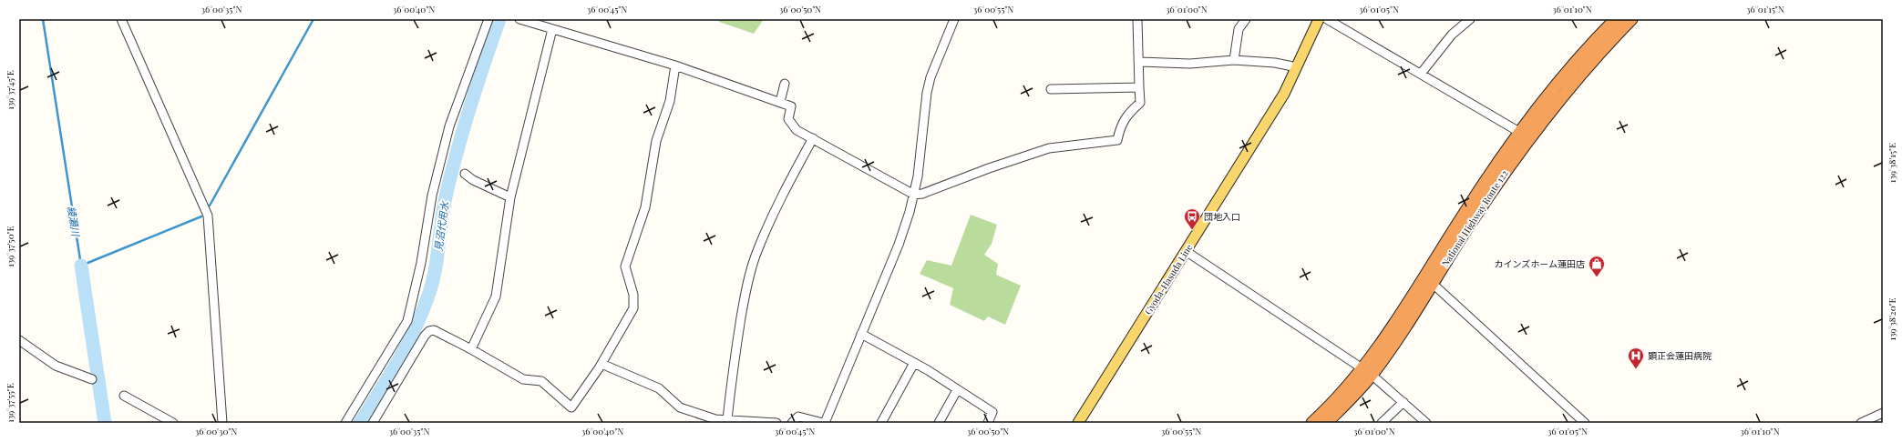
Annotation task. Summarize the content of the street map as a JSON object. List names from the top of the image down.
{
  "streets": {
    "highway": ["National Highway Route 122"],
    "main road": ["Gyoda-Hasuda Line"]
  },
  "water": ["綾瀬川", "見沼代用水"],
  "places": {
    "bus stop": ["団地入口"],
    "shop": ["カインズホーム蓮田店"],
    "hospital": ["顕正会蓮田病院"]
  },
  "coordinates": [
    "36°00'35\"N",
    "36°00'40\"N",
    "36°00'45\"N",
    "36°00'50\"N",
    "36°00'55\"N",
    "36°01'00\"N",
    "36°01'05\"N",
    "36°01'10\"N",
    "36°01'15\"N",
    "139°37'45\"E",
    "139°38'15\"E",
    "139°37'50\"E",
    "139°38'20\"E",
    "139°37'55\"E",
    "36°00'30\"N"
  ]
}
